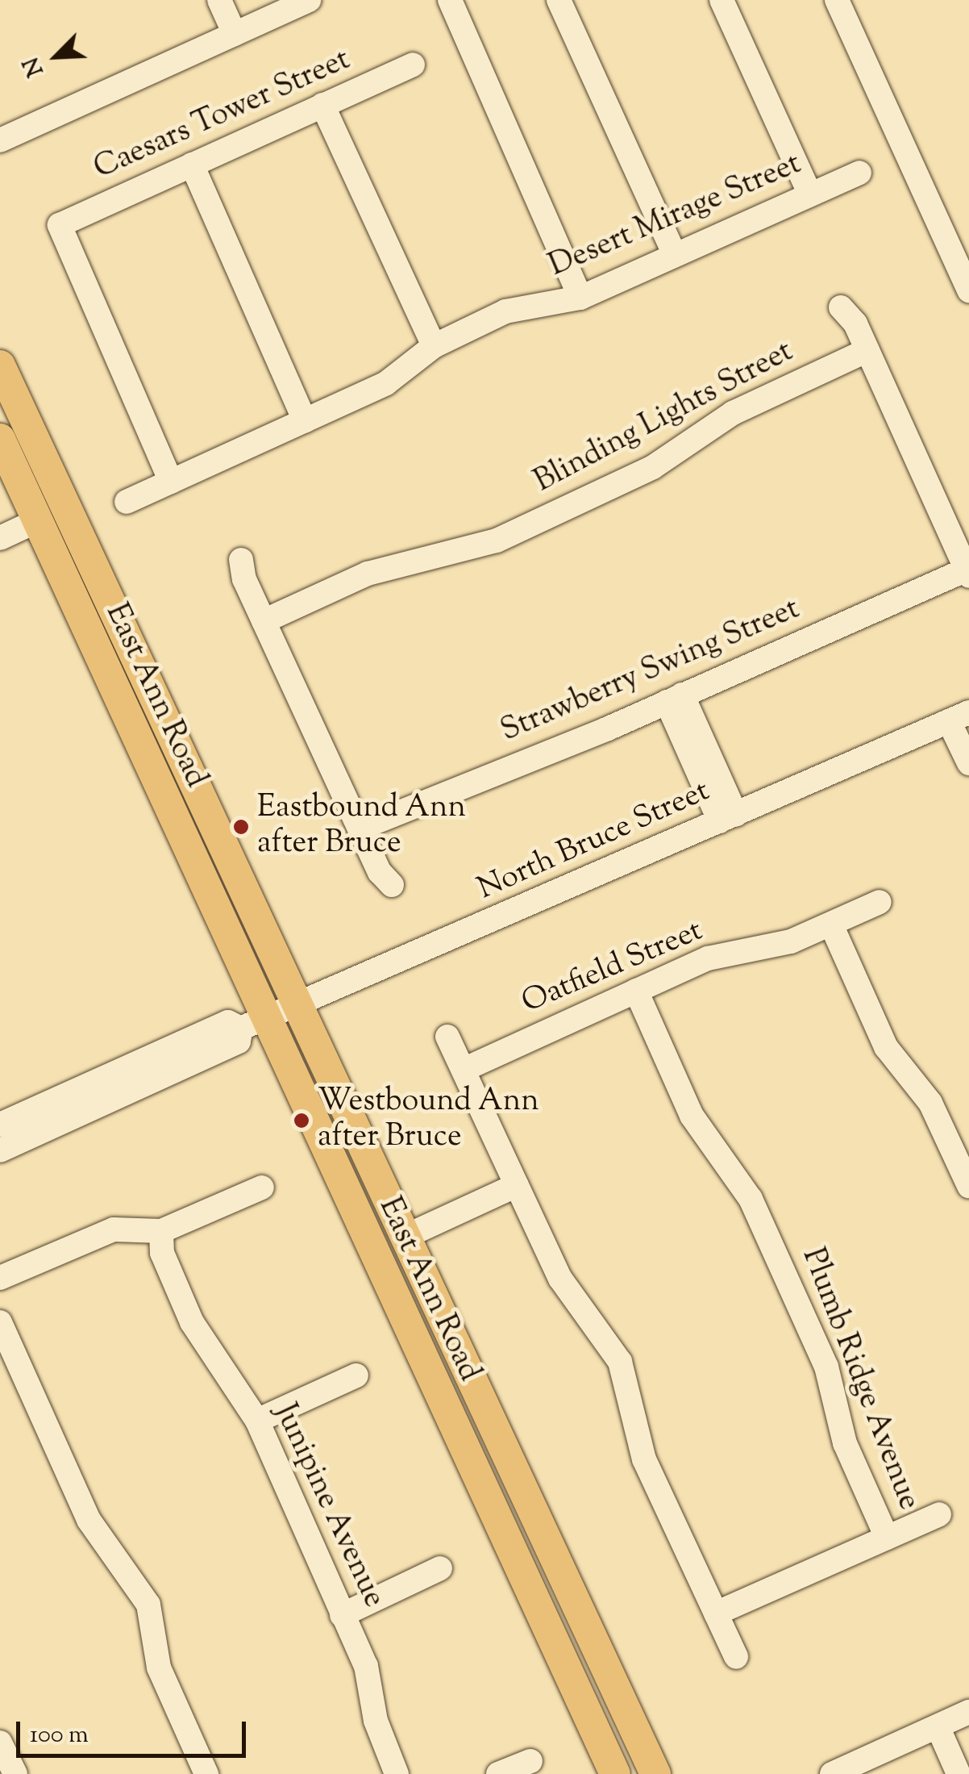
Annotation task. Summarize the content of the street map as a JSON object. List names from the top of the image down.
{
  "streets": {
    "main road": ["East Ann Road"],
    "street": [
      "Caesars Tower Street",
      "Desert Mirage Street",
      "Blinding Lights Street",
      "Strawberry Swing Street",
      "North Bruce Street",
      "Oatfield Street",
      "Plumb Ridge Avenue",
      "Junipine Avenue"
    ]
  },
  "crossings": [
    ["Caesars Tower Street", "Desert Mirage Street"],
    ["East Ann Road", "North Bruce Street"],
    ["Oatfield Street", "Plumb Ridge Avenue"]
  ],
  "places": ["Eastbound Ann after Bruce", "Westbound Ann after Bruce"],
  "scale_bar": "100 m",
  "north": "bottom left"
}
